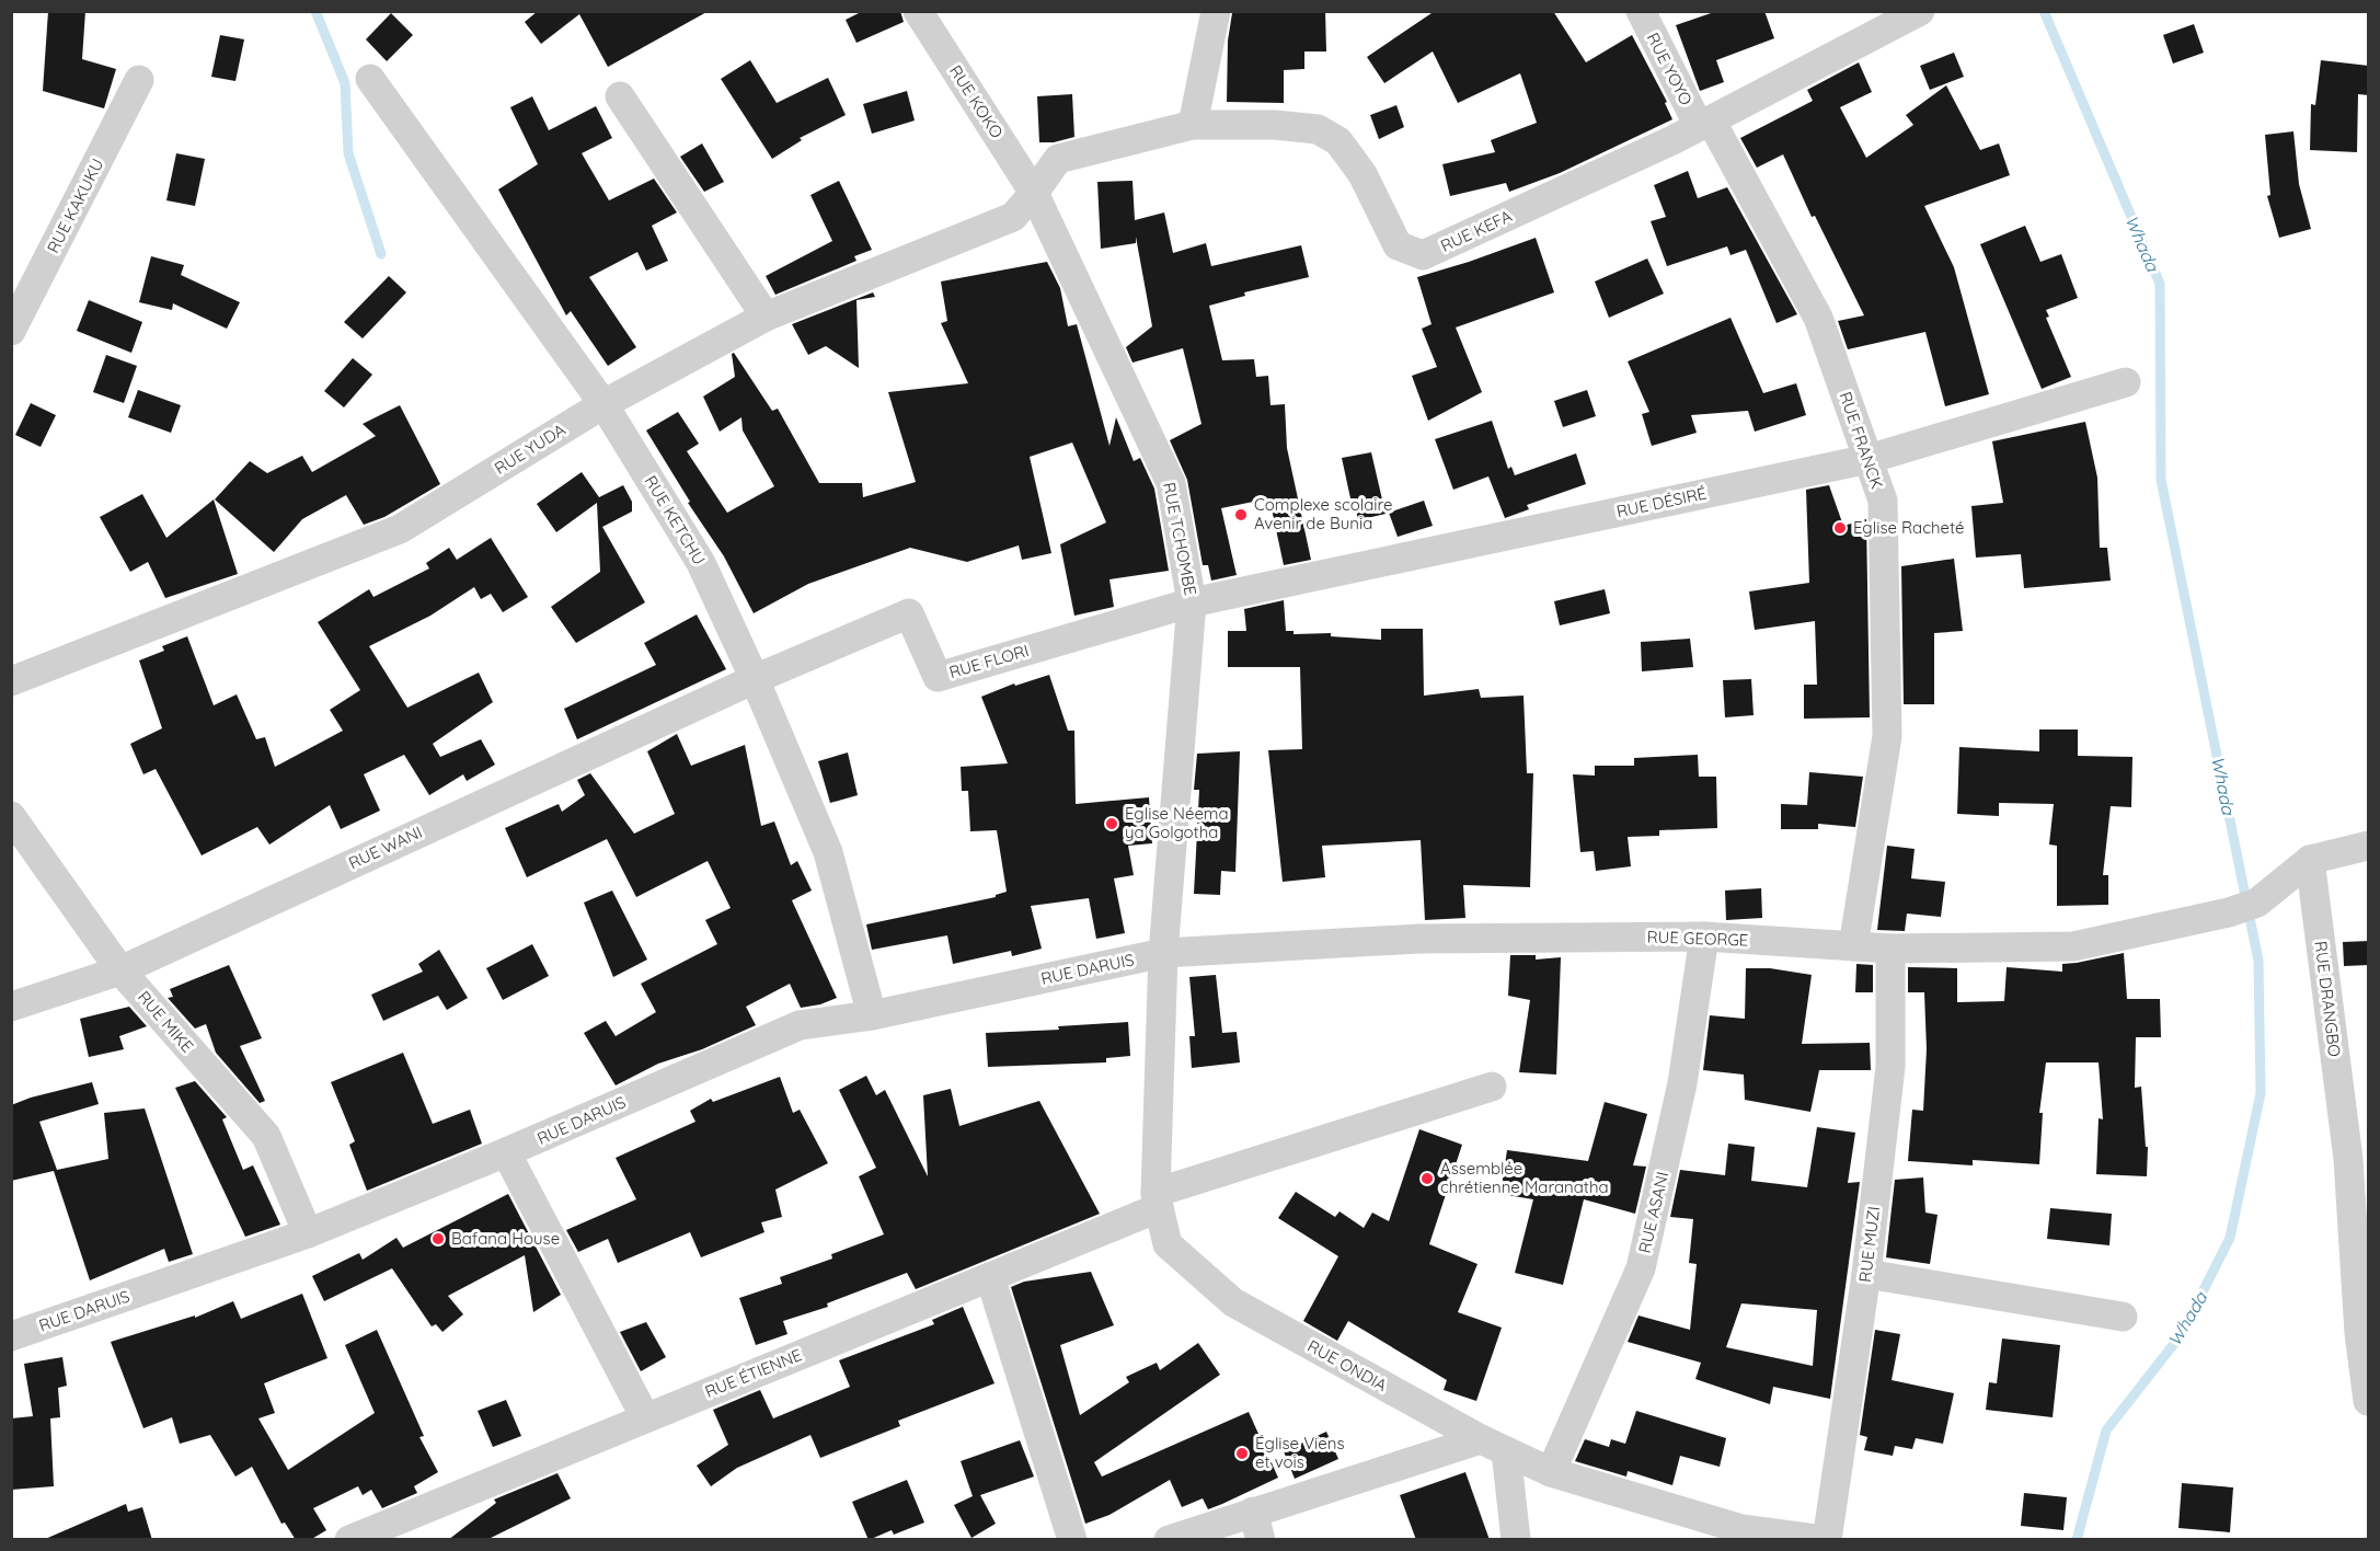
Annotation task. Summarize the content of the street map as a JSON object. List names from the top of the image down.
{
  "streets": {
    "street": [
      "RUE YOYO",
      "RUE KOKO",
      "RUE KAKUKU",
      "RUE KEFA",
      "RUE FRANCK",
      "RUE YUDA",
      "RUE DÉSIRÉ",
      "RUE KETCHU",
      "RUE TCHOMBE",
      "RUE FLORI",
      "RUE WANI",
      "RUE GEORGE",
      "RUE DARUIS",
      "RUE DRANGBO",
      "RUE MIKE",
      "RUE ASANI",
      "RUE MUZI",
      "RUE ONDIA",
      "RUE ÉTIENNE"
    ]
  },
  "crossings": [
    ["RUE YOYO", "RUE KEFA"],
    ["RUE YOYO", "RUE FRANCK"],
    ["RUE KOKO", "RUE KEFA"],
    ["RUE KOKO", "RUE YUDA"],
    ["RUE KOKO", "RUE TCHOMBE"],
    ["RUE KEFA", "RUE FRANCK"],
    ["RUE KEFA", "RUE YUDA"],
    ["RUE KEFA", "RUE TCHOMBE"],
    ["RUE FRANCK", "RUE DÉSIRÉ"],
    ["RUE FRANCK", "RUE GEORGE"],
    ["RUE YUDA", "RUE KETCHU"],
    ["RUE YUDA", "RUE TCHOMBE"],
    ["RUE DÉSIRÉ", "RUE TCHOMBE"],
    ["RUE DÉSIRÉ", "RUE FLORI"],
    ["RUE KETCHU", "RUE FLORI"],
    ["RUE KETCHU", "RUE WANI"],
    ["RUE KETCHU", "RUE DARUIS"],
    ["RUE TCHOMBE", "RUE FLORI"],
    ["RUE TCHOMBE", "RUE GEORGE"],
    ["RUE TCHOMBE", "RUE DARUIS"],
    ["RUE TCHOMBE", "RUE ONDIA"],
    ["RUE FLORI", "RUE WANI"],
    ["RUE WANI", "RUE MIKE"],
    ["RUE GEORGE", "RUE DARUIS"],
    ["RUE GEORGE", "RUE DRANGBO"],
    ["RUE GEORGE", "RUE ASANI"],
    ["RUE GEORGE", "RUE MUZI"],
    ["RUE GEORGE", "RUE ONDIA"],
    ["RUE DARUIS", "RUE MIKE"],
    ["RUE DARUIS", "RUE ONDIA"],
    ["RUE ASANI", "RUE ONDIA"],
    ["RUE MUZI", "RUE ONDIA"],
    ["RUE ONDIA", "RUE ÉTIENNE"]
  ],
  "water": ["Whada"],
  "places": [
    "Complexe scolaire Avenir de Bunia",
    "Eglise Racheté",
    "Eglise Néema ya Golgotha",
    "Assemblée chrétienne Maranatha",
    "Bafana House",
    "Église Viens et vois"
  ]
}
